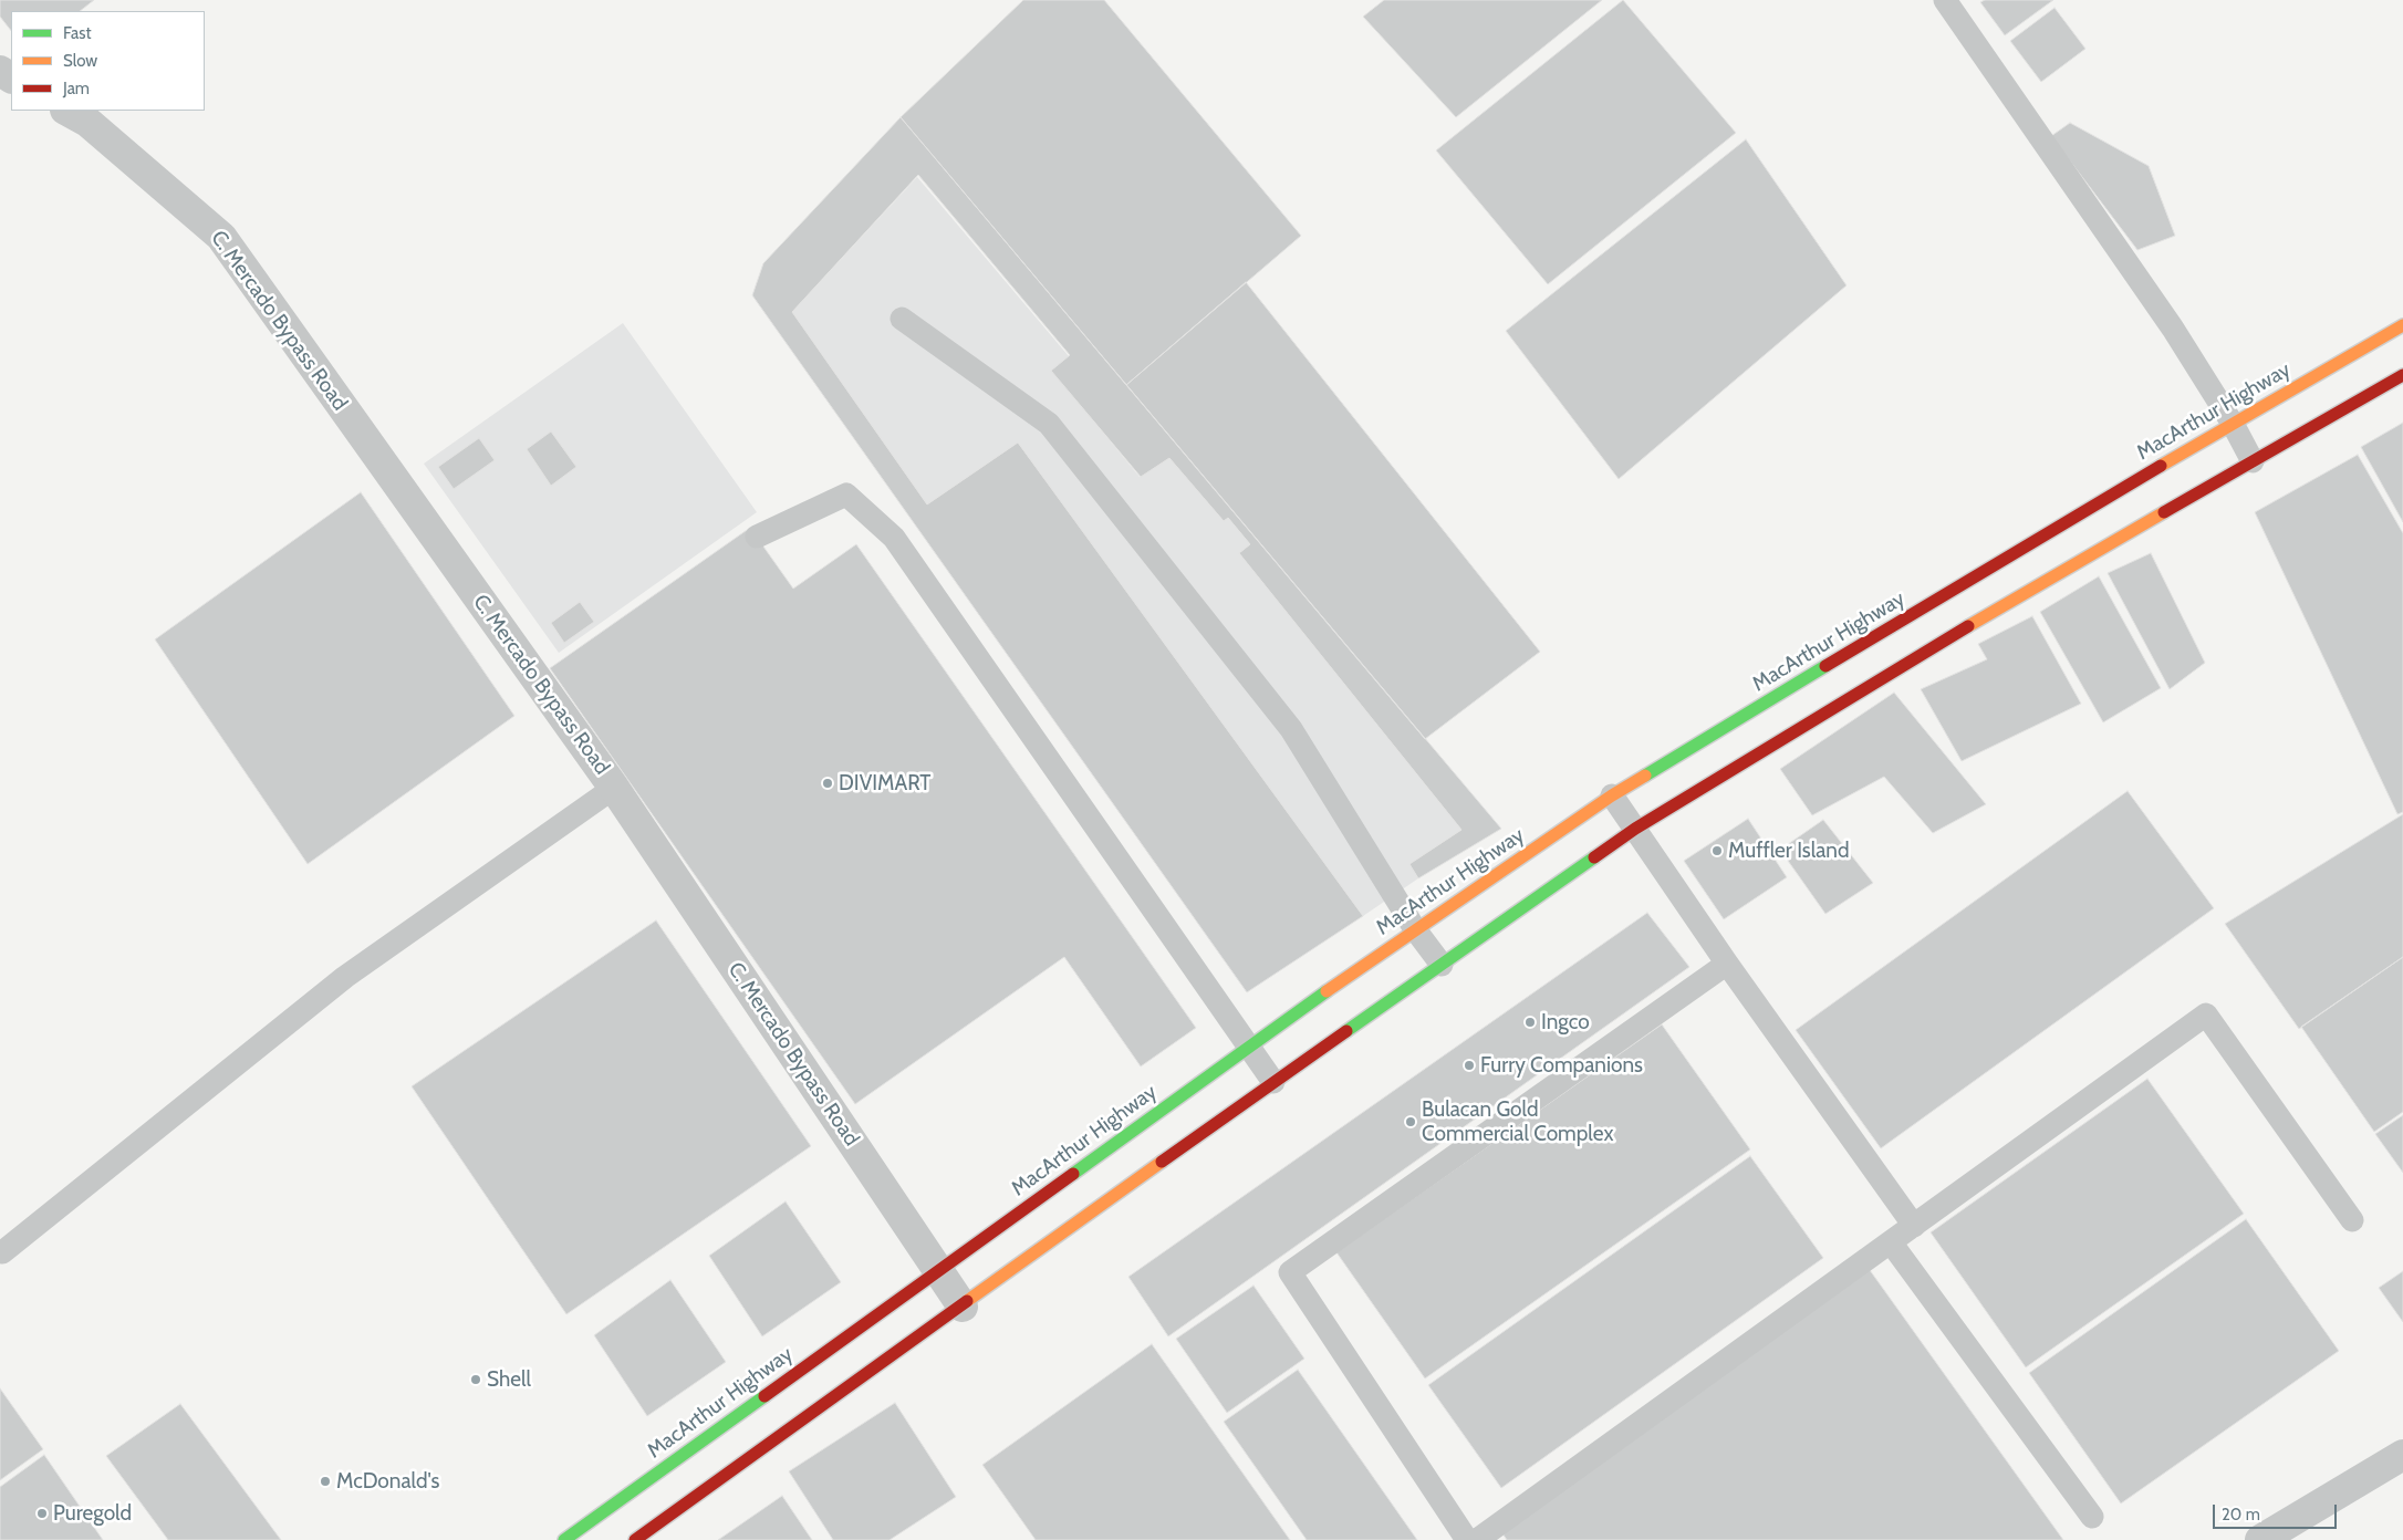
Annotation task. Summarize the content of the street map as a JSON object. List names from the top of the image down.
{
  "streets": {
    "highway": ["MacArthur Highway"],
    "street": ["C. Mercado Bypass Road"]
  },
  "crossings": [
    ["C. Mercado Bypass Road", "MacArthur Highway"]
  ],
  "places": [
    "DIVIMART",
    "Muffler Island",
    "Ingco",
    "Furry Companions",
    "Bulacan Gold Commercial Complex",
    "Shell",
    "McDonald's",
    "Puregold"
  ],
  "legend": ["Fast", "Slow", "Jam"],
  "scale_bar": "20 m"
}
